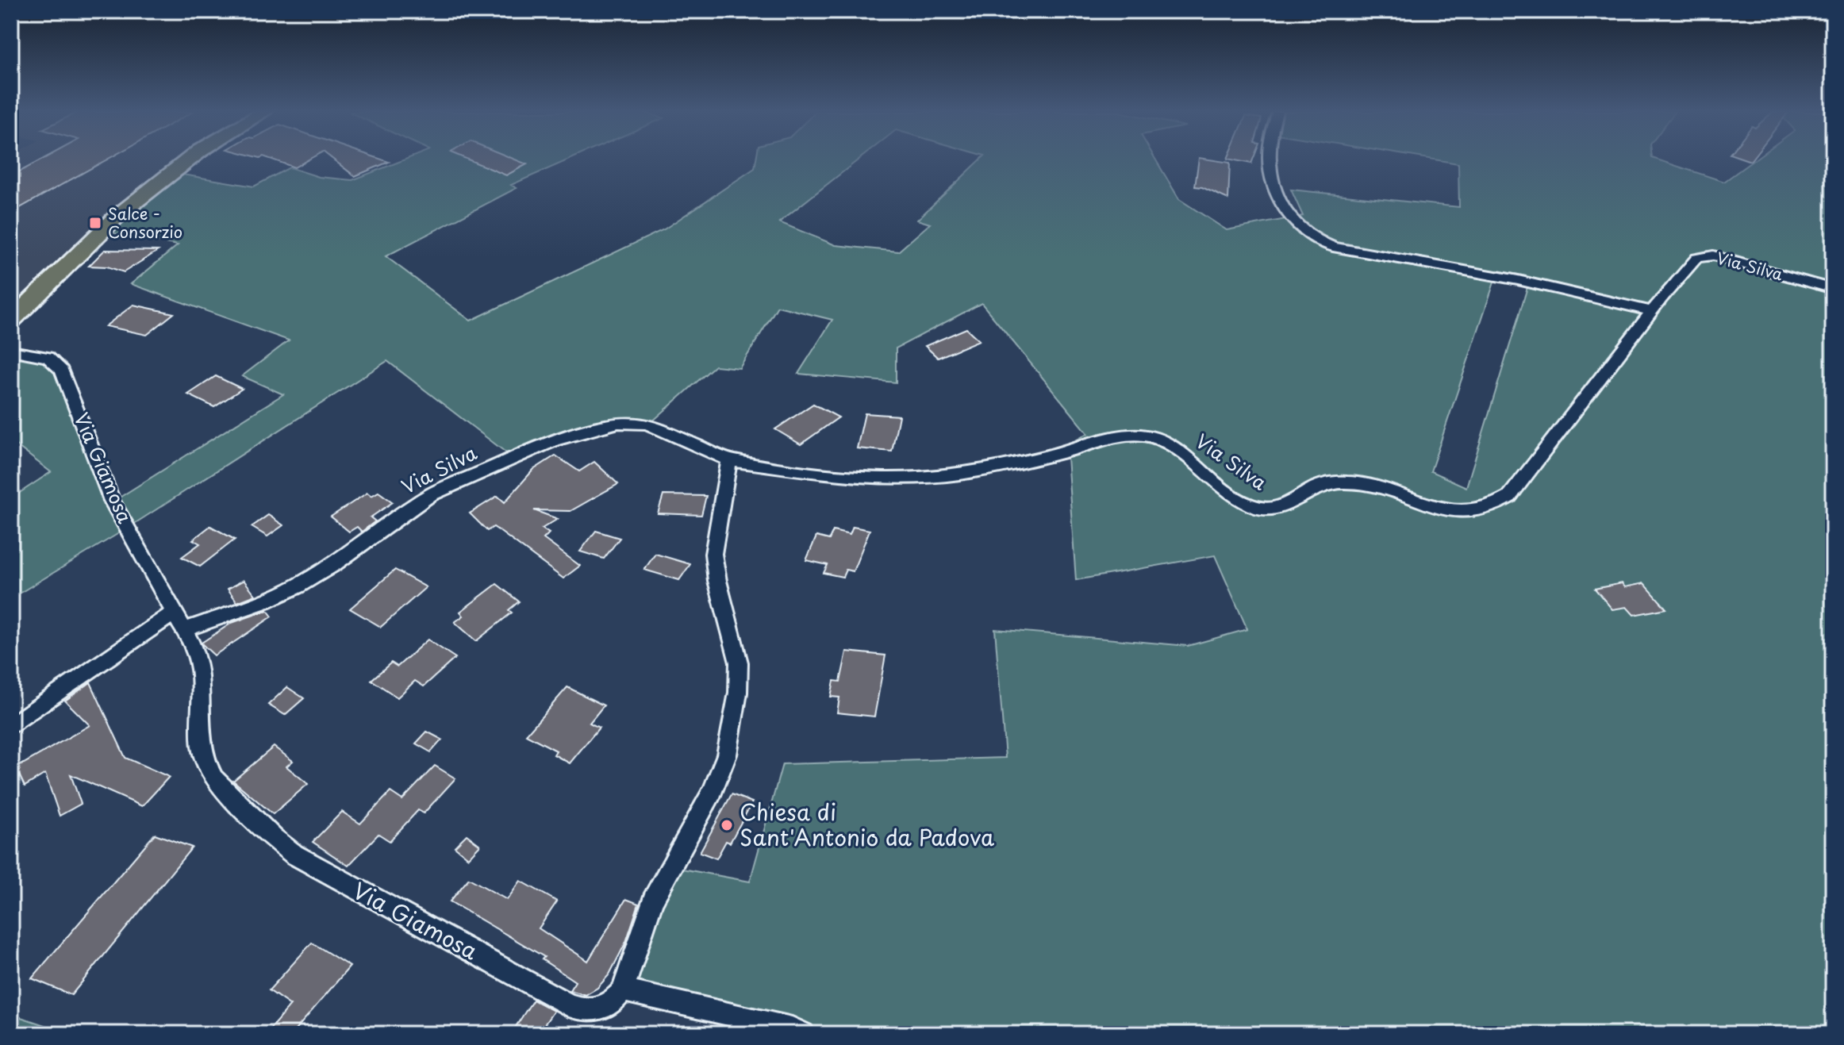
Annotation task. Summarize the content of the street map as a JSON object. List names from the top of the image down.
{
  "streets": {
    "street": ["Via Silva", "Via Giamosa"]
  },
  "crossings": [
    ["Via Silva", "Via Giamosa"]
  ],
  "places": {
    "transit": ["Salce - Consorzio"],
    "other": ["Chiesa di Sant'Antonio da Padova"]
  }
}
